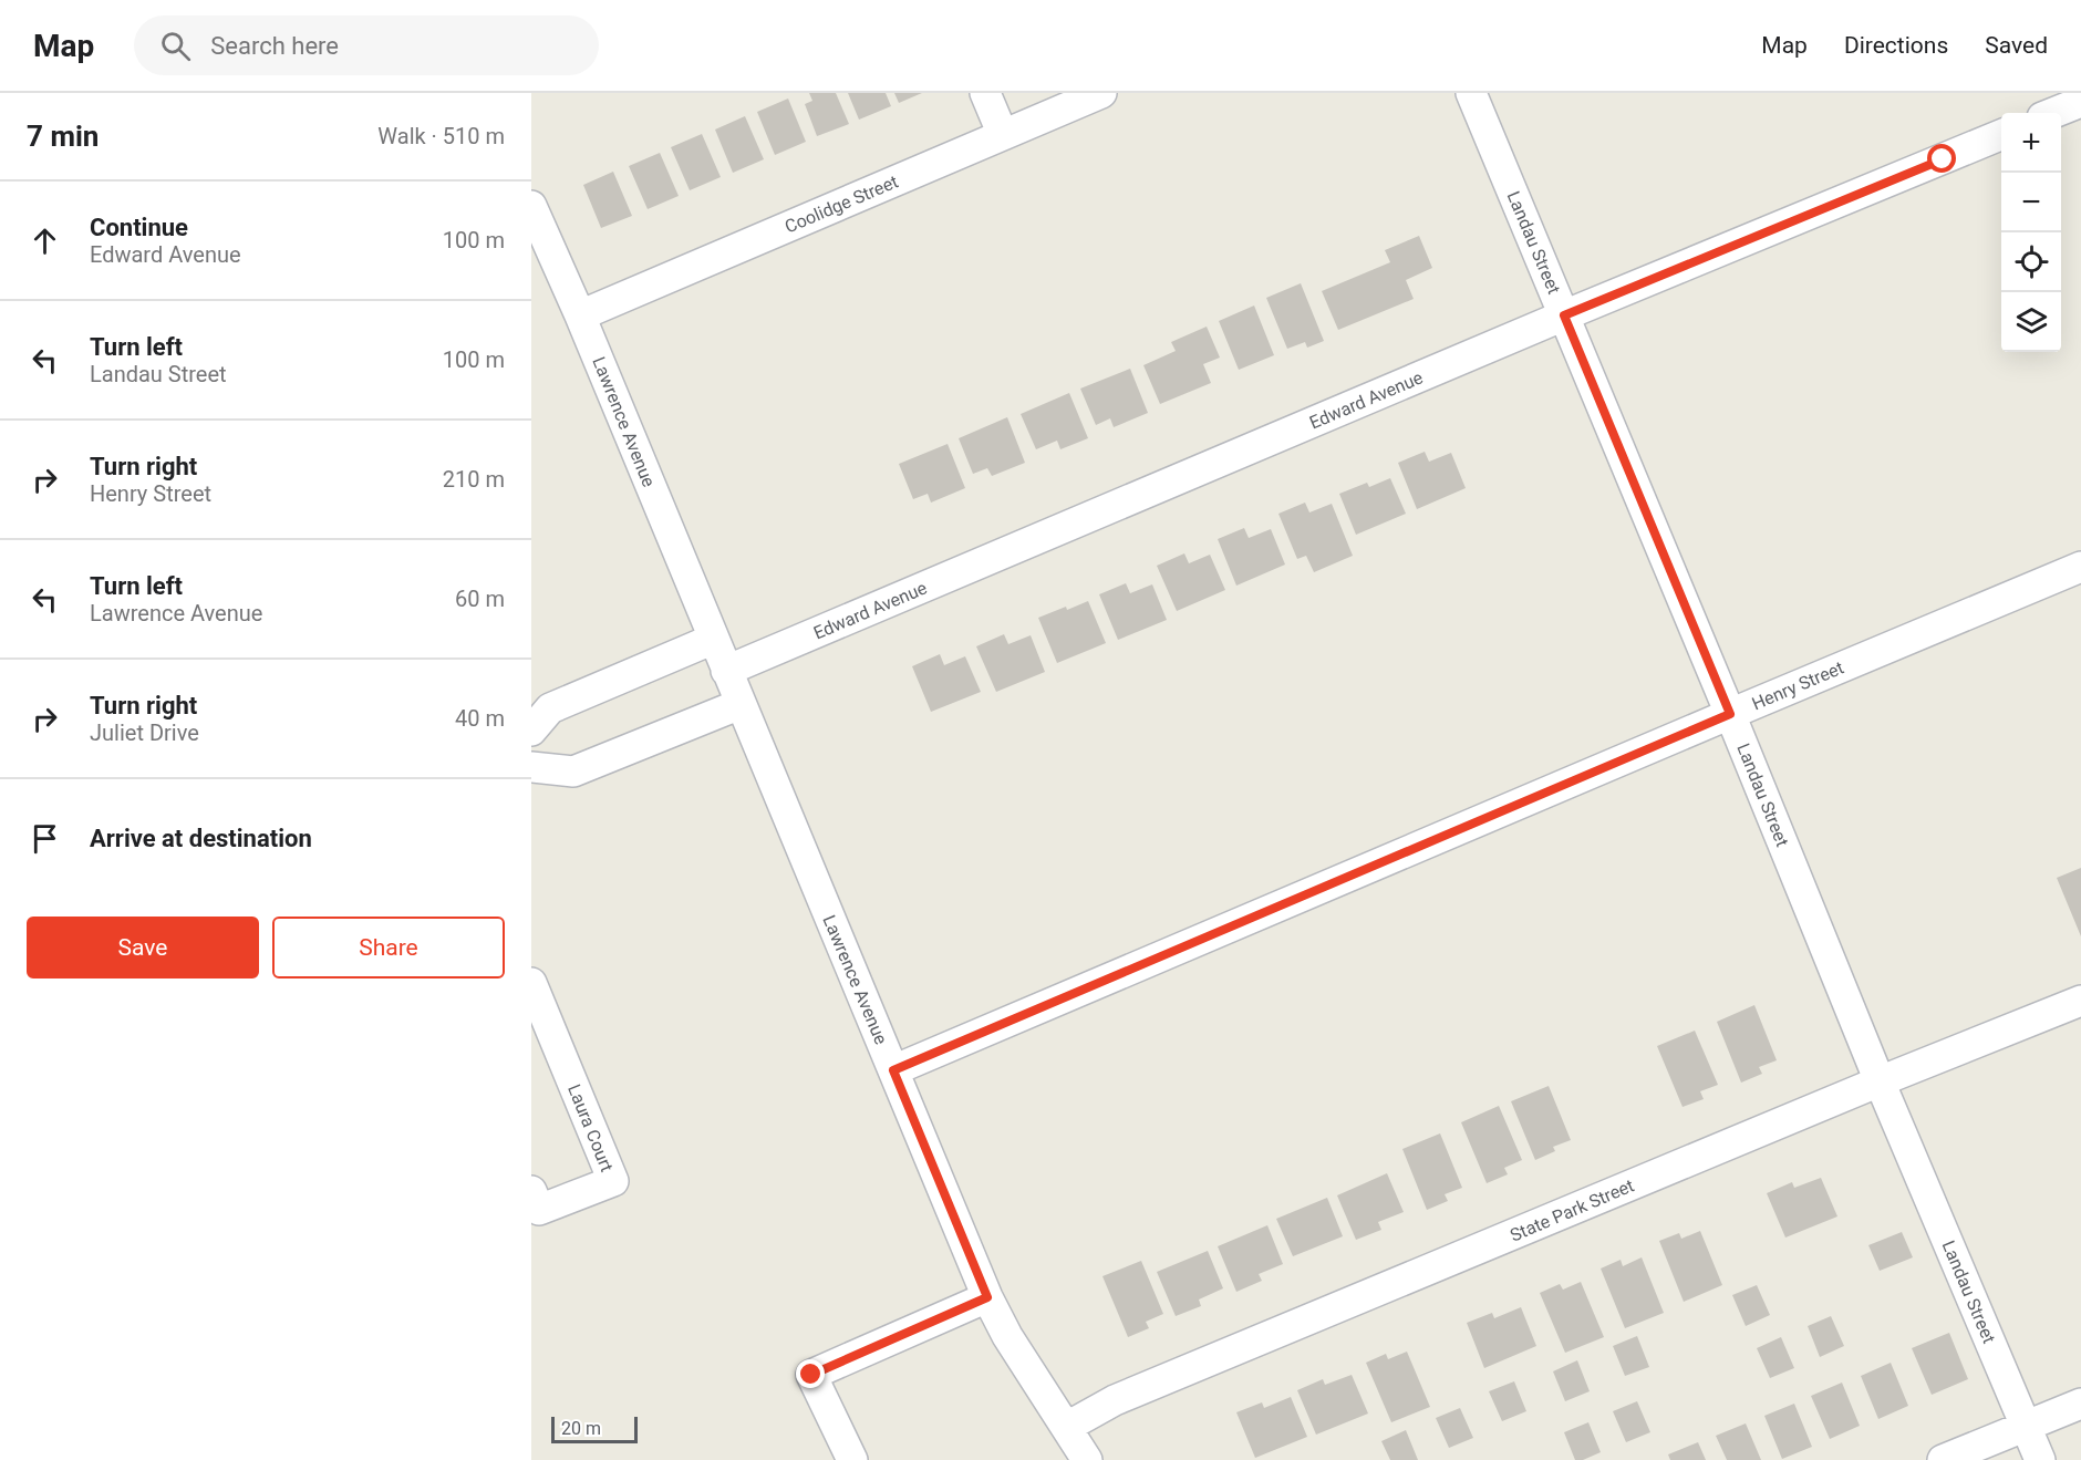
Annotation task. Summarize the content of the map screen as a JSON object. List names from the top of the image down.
{
  "streets": {
    "street": [
      "Coolidge Street",
      "Landau Street",
      "Edward Avenue",
      "Lawrence Avenue",
      "Henry Street",
      "Laura Court",
      "State Park Street"
    ]
  },
  "crossings": [
    ["Coolidge Street", "Lawrence Avenue"],
    ["Landau Street", "Edward Avenue"],
    ["Landau Street", "Henry Street"],
    ["Landau Street", "State Park Street"],
    ["Edward Avenue", "Lawrence Avenue"],
    ["Lawrence Avenue", "Henry Street"],
    ["Lawrence Avenue", "State Park Street"]
  ],
  "scale_bar": "20 m",
  "page": {
    "header": "Map",
    "search": "Search here",
    "nav": ["Map", "Directions", "Saved"],
    "heading": ["7 min", "Walk · 510 m"],
    "map_buttons": ["+", "−"],
    "list": [
      ["Continue", "Edward Avenue", "100 m"],
      ["Turn left", "Landau Street", "100 m"],
      ["Turn right", "Henry Street", "210 m"],
      ["Turn left", "Lawrence Avenue", "60 m"],
      ["Turn right", "Juliet Drive", "40 m"],
      "Arrive at destination"
    ],
    "buttons": ["Save", "Share"],
    "scale": "20 m"
  }
}
